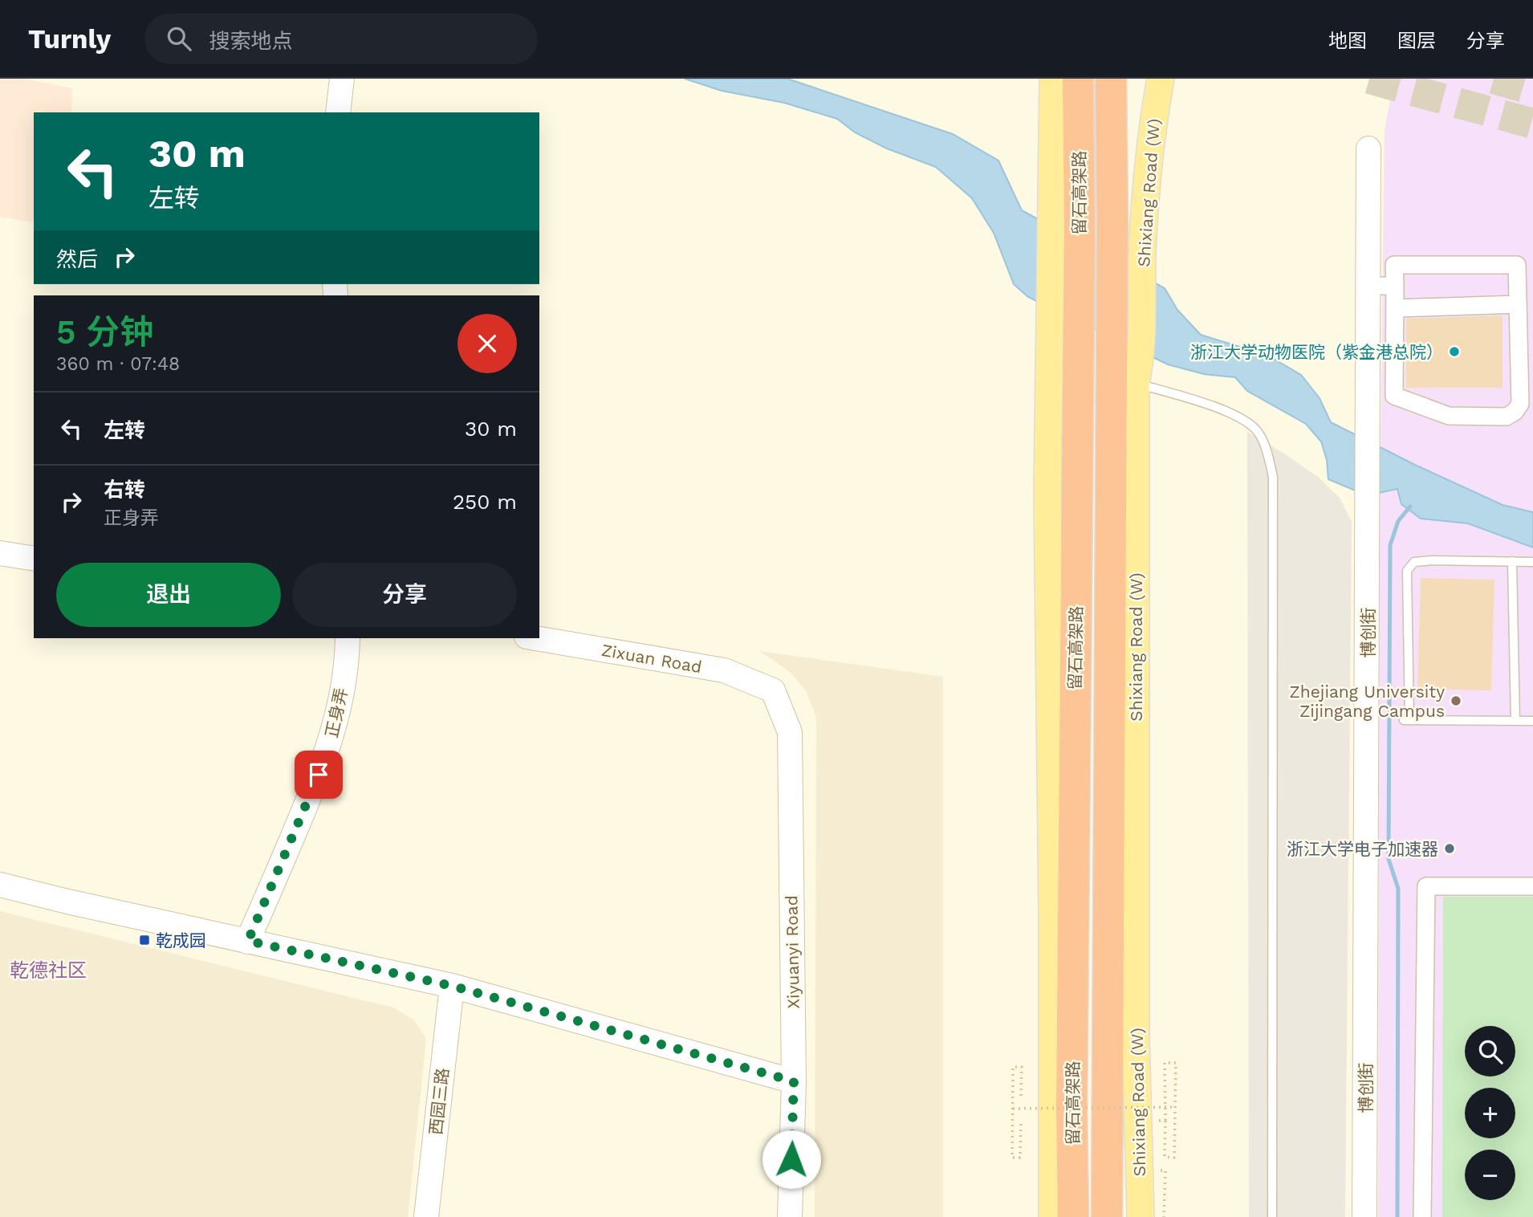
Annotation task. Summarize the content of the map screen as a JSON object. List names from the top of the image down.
{
  "streets": {
    "highway": ["留石高架路"],
    "main road": ["Shixiang Road (W)"],
    "street": [
      "博创街",
      "Zixuan Road",
      "正身弄",
      "Xiyuanyi Road",
      "西园三路"
    ]
  },
  "crossings": [
    ["留石高架路", "Shixiang Road (W)"],
    ["Zixuan Road", "Xiyuanyi Road"]
  ],
  "districts": ["乾德社区"],
  "places": {
    "other": ["浙江大学动物医院（紫金港总院）", "Zhejiang University Zijingang Campus", "浙江大学电子加速器"],
    "transit": ["乾成园"]
  },
  "page": {
    "header": "Turnly",
    "search": "搜索地点",
    "nav": ["地图", "图层", "分享"],
    "turn": ["30 m", "左转"],
    "then": "然后",
    "heading": ["5 分钟", "360 m · 07:48"],
    "list": [
      {
        "name": "左转",
        "value": "30 m"
      },
      {
        "name": "右转",
        "note": "正身弄",
        "value": "250 m"
      }
    ],
    "buttons": ["退出", "分享"],
    "map_buttons": ["+", "−"]
  }
}
